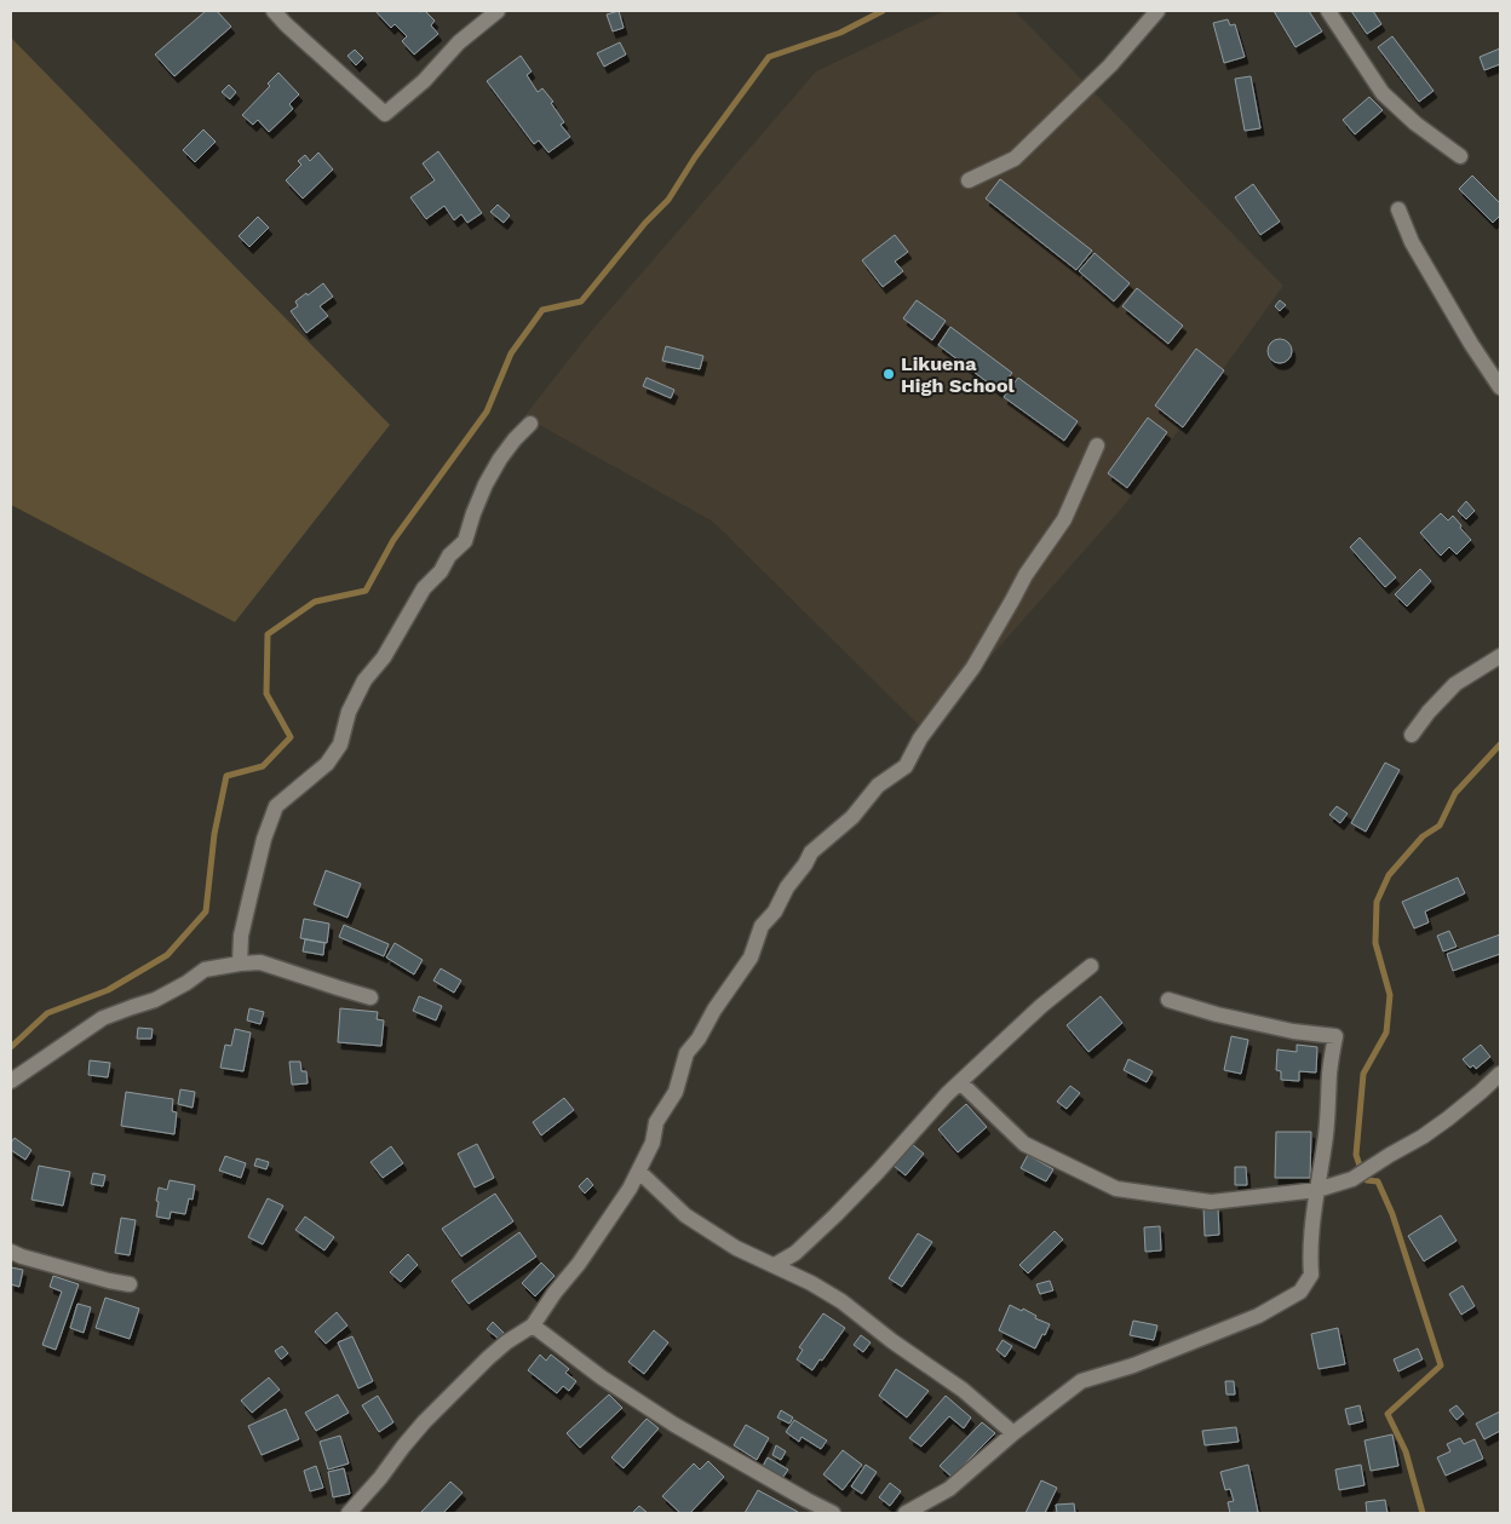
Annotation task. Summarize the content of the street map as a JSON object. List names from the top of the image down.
{
  "places": ["Likuena High School"]
}
